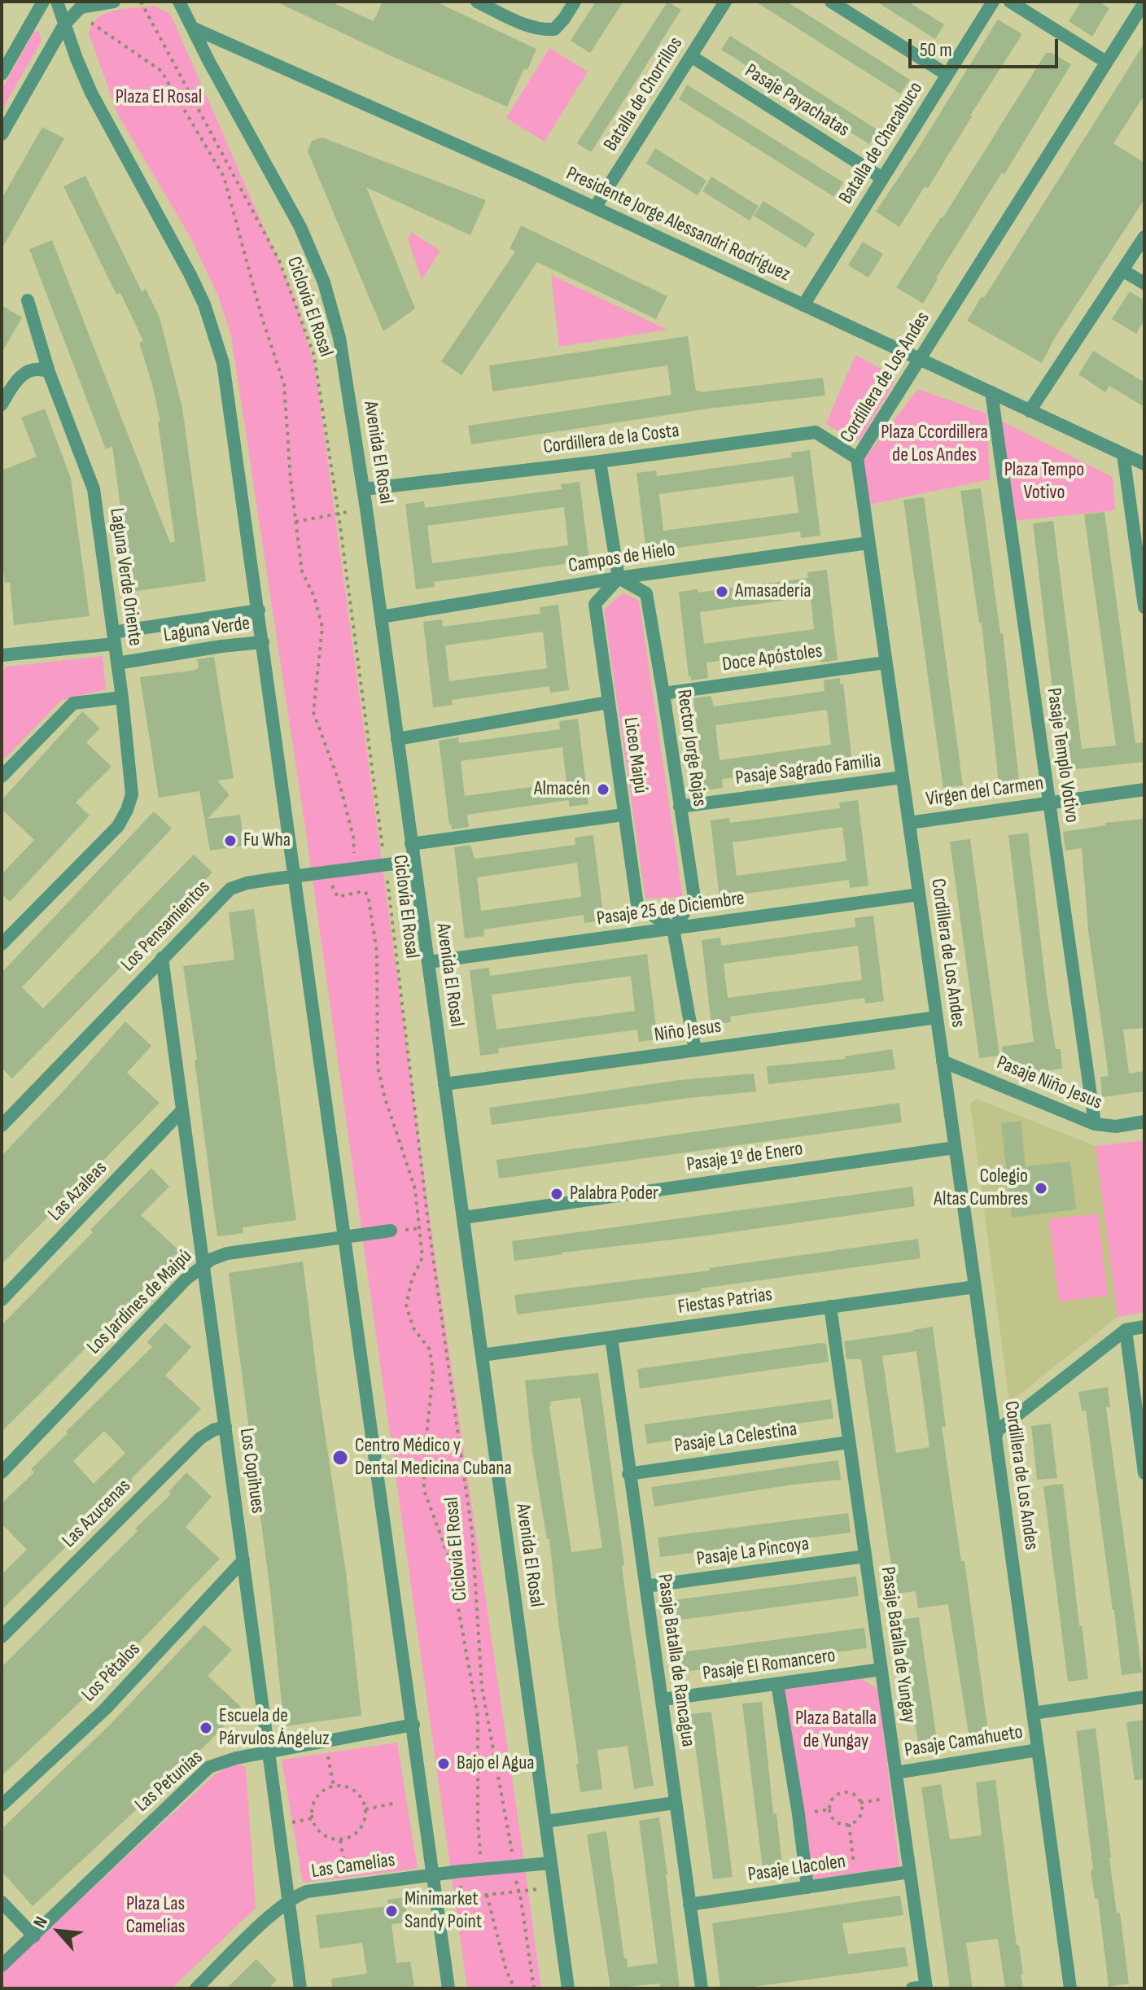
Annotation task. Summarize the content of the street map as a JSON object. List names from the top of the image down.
{
  "streets": {
    "street": [
      "Batalla de Chorrillos",
      "Pasaje Payachatas",
      "Batalla de Chacabuco",
      "Presidente Jorge Alessandri Rodríguez",
      "Cordillera de Los Andes",
      "Cordillera de la Costa",
      "Avenida El Rosal",
      "Campos de Hielo",
      "Laguna Verde Oriente",
      "Laguna Verde",
      "Doce Apóstoles",
      "Rector Jorge Rojas",
      "Liceo Maipú",
      "Pasaje Templo Votivo",
      "Pasaje Sagrado Familia",
      "Virgen del Carmen",
      "Pasaje 25 de Diciembre",
      "Los Pensamientos",
      "Niño Jesus",
      "Pasaje Niño Jesus",
      "Pasaje 1º de Enero",
      "Las Azaleas",
      "Fiestas Patrias",
      "Los Jardines de Maipú",
      "Pasaje La Celestina",
      "Los Copihues",
      "Las Azucenas",
      "Pasaje La Pincoya",
      "Pasaje Batalla de Yungay",
      "Pasaje Batalla de Rancagua",
      "Pasaje El Romancero",
      "Los Pétalos",
      "Pasaje Camahueto",
      "Las Petunias",
      "Las Camelias",
      "Pasaje Llacolen"
    ],
    "path": ["Ciclovía El Rosal"]
  },
  "crossings": [
    ["Batalla de Chorrillos", "Pasaje Payachatas"],
    ["Batalla de Chorrillos", "Presidente Jorge Alessandri Rodríguez"],
    ["Pasaje Payachatas", "Batalla de Chacabuco"],
    ["Batalla de Chacabuco", "Presidente Jorge Alessandri Rodríguez"],
    ["Presidente Jorge Alessandri Rodríguez", "Cordillera de Los Andes"],
    ["Presidente Jorge Alessandri Rodríguez", "Avenida El Rosal"],
    ["Presidente Jorge Alessandri Rodríguez", "Pasaje Templo Votivo"],
    ["Ciclovía El Rosal", "Los Pensamientos"],
    ["Cordillera de Los Andes", "Cordillera de la Costa"],
    ["Cordillera de Los Andes", "Campos de Hielo"],
    ["Cordillera de Los Andes", "Doce Apóstoles"],
    ["Cordillera de Los Andes", "Pasaje Sagrado Familia"],
    ["Cordillera de Los Andes", "Virgen del Carmen"],
    ["Cordillera de Los Andes", "Pasaje 25 de Diciembre"],
    ["Cordillera de Los Andes", "Niño Jesus"],
    ["Cordillera de Los Andes", "Pasaje Niño Jesus"],
    ["Cordillera de Los Andes", "Pasaje 1º de Enero"],
    ["Cordillera de Los Andes", "Fiestas Patrias"],
    ["Cordillera de Los Andes", "Pasaje Camahueto"],
    ["Cordillera de la Costa", "Avenida El Rosal"],
    ["Avenida El Rosal", "Campos de Hielo"],
    ["Avenida El Rosal", "Pasaje 25 de Diciembre"],
    ["Avenida El Rosal", "Los Pensamientos"],
    ["Avenida El Rosal", "Niño Jesus"],
    ["Avenida El Rosal", "Pasaje 1º de Enero"],
    ["Avenida El Rosal", "Fiestas Patrias"],
    ["Avenida El Rosal", "Las Camelias"],
    ["Campos de Hielo", "Rector Jorge Rojas"],
    ["Campos de Hielo", "Liceo Maipú"],
    ["Laguna Verde Oriente", "Laguna Verde"],
    ["Doce Apóstoles", "Rector Jorge Rojas"],
    ["Rector Jorge Rojas", "Liceo Maipú"],
    ["Rector Jorge Rojas", "Pasaje Sagrado Familia"],
    ["Rector Jorge Rojas", "Pasaje 25 de Diciembre"],
    ["Liceo Maipú", "Pasaje 25 de Diciembre"],
    ["Pasaje Templo Votivo", "Virgen del Carmen"],
    ["Pasaje Templo Votivo", "Pasaje Niño Jesus"],
    ["Los Pensamientos", "Los Copihues"],
    ["Las Azaleas", "Los Copihues"],
    ["Fiestas Patrias", "Pasaje Batalla de Yungay"],
    ["Fiestas Patrias", "Pasaje Batalla de Rancagua"],
    ["Los Jardines de Maipú", "Los Copihues"],
    ["Pasaje La Celestina", "Pasaje Batalla de Yungay"],
    ["Pasaje La Celestina", "Pasaje Batalla de Rancagua"],
    ["Los Copihues", "Las Azucenas"],
    ["Los Copihues", "Los Pétalos"],
    ["Los Copihues", "Las Petunias"],
    ["Los Copihues", "Las Camelias"],
    ["Pasaje La Pincoya", "Pasaje Batalla de Yungay"],
    ["Pasaje La Pincoya", "Pasaje Batalla de Rancagua"],
    ["Pasaje Batalla de Yungay", "Pasaje El Romancero"],
    ["Pasaje Batalla de Yungay", "Pasaje Camahueto"],
    ["Pasaje Batalla de Yungay", "Pasaje Llacolen"],
    ["Pasaje Batalla de Rancagua", "Pasaje El Romancero"],
    ["Pasaje Batalla de Rancagua", "Pasaje Llacolen"]
  ],
  "parks": [
    "Plaza El Rosal",
    "Plaza Ccordillera de Los Andes",
    "Plaza Tempo Votivo",
    "Plaza Batalla de Yungay",
    "Plaza Las Camelias"
  ],
  "places": [
    "Amasadería",
    "Almacén",
    "Fu Wha",
    "Colegio Altas Cumbres",
    "Palabra Poder",
    "Centro Médico y Dental Medicina Cubana",
    "Escuela de Párvulos Ángeluz",
    "Bajo el Agua",
    "Minimarket Sandy Point"
  ],
  "scale_bar": "50 m",
  "north": "top left"
}
